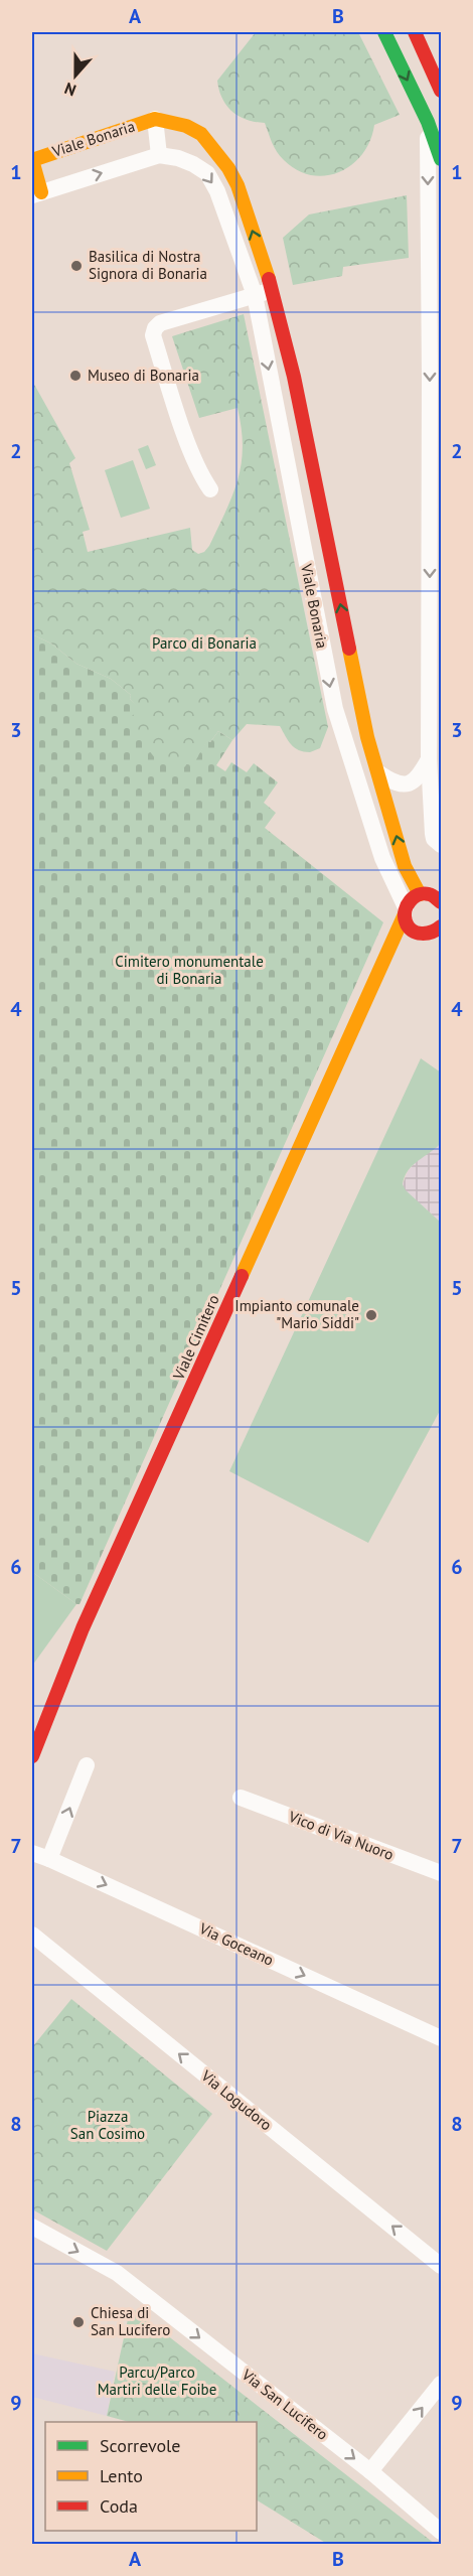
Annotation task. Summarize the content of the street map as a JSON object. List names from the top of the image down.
{
  "streets": {
    "main road": ["Viale Bonaria", "Viale Cimitero"],
    "street": [
      "Vico di Via Nuoro",
      "Via Goceano",
      "Via Logudoro",
      "Via San Lucifero"
    ]
  },
  "crossings": [
    ["Viale Bonaria", "Viale Cimitero"]
  ],
  "one_way": ["Via Goceano", "Via Logudoro", "Via San Lucifero"],
  "parks": [
    "Parco di Bonaria",
    "Cimitero monumentale di Bonaria",
    "Piazza San Cosimo",
    "Parcu/Parco Martiri delle Foibe"
  ],
  "places": [
    "Basilica di Nostra Signora di Bonaria",
    "Museo di Bonaria",
    "Impianto comunale \"Mario Siddi\"",
    "Chiesa di San Lucifero"
  ],
  "legend": ["Scorrevole", "Lento", "Coda"],
  "north": "bottom",
  "grid": {
    "columns": ["A", "B"],
    "rows": [
      "1",
      "2",
      "3",
      "4",
      "5",
      "6",
      "7",
      "8",
      "9"
    ]
  }
}
